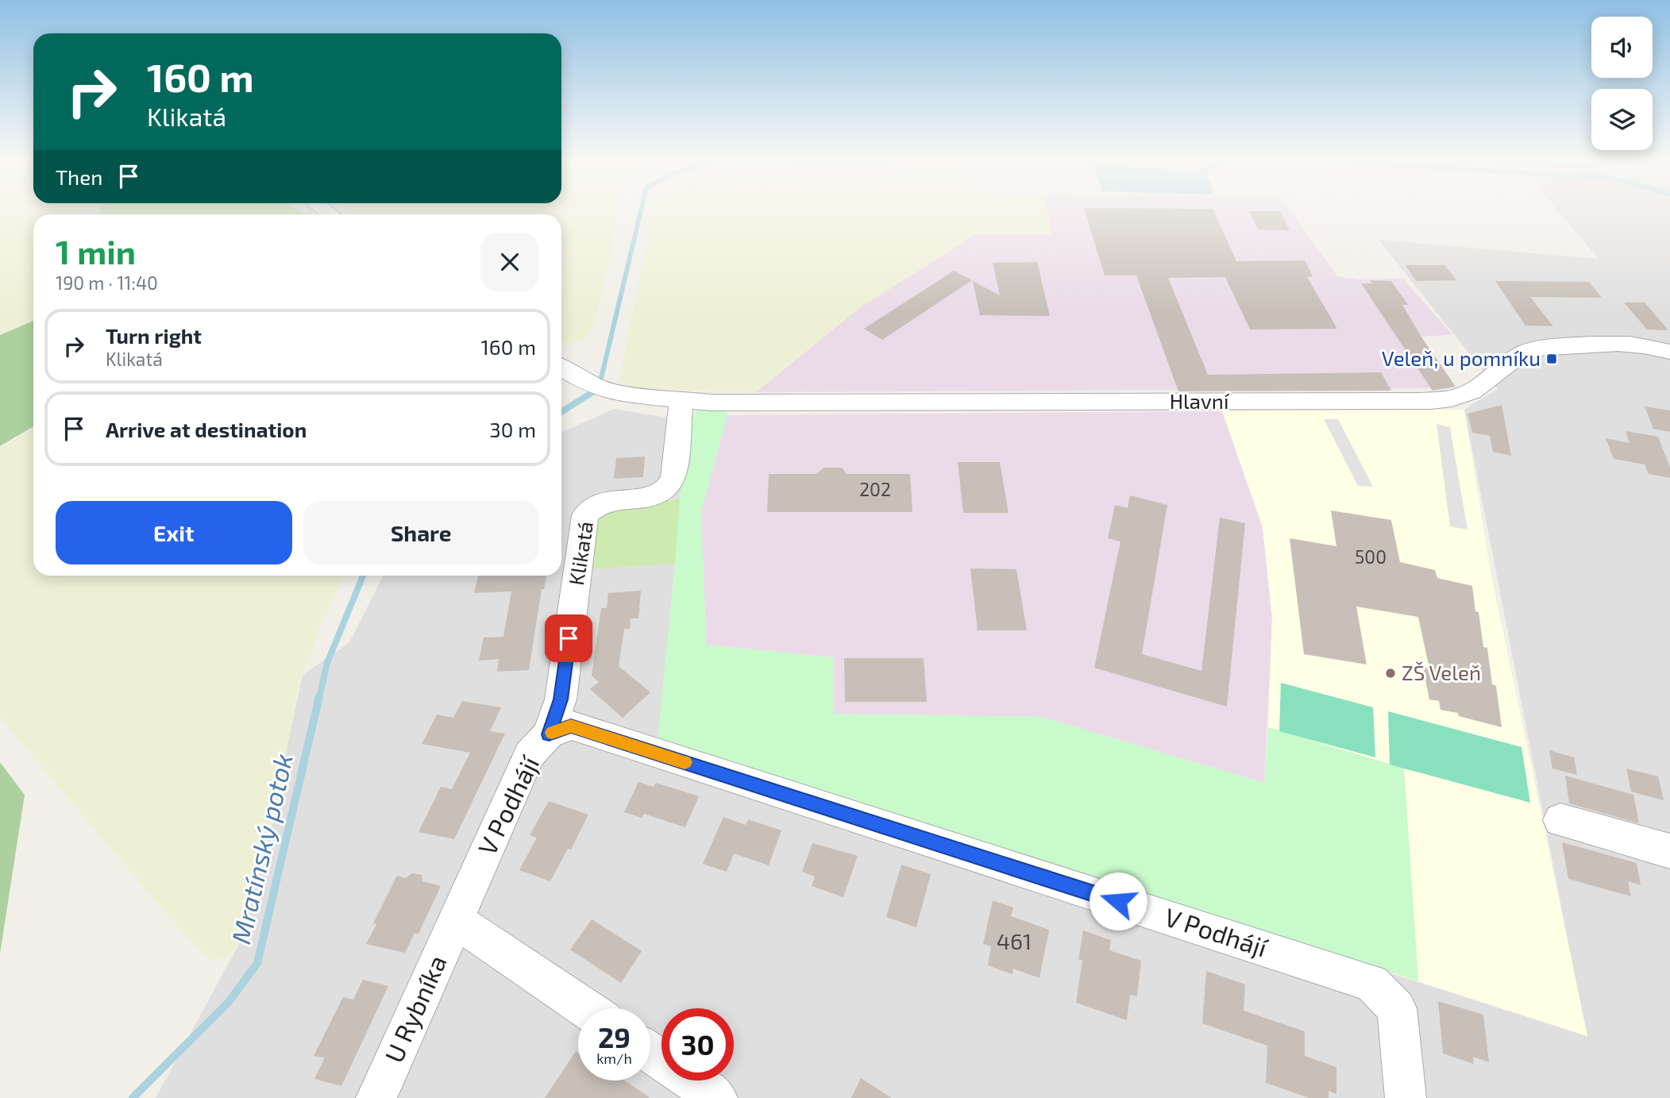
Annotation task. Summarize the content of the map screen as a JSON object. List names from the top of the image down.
{
  "streets": {
    "street": [
      "Hlavní",
      "Klikatá",
      "V Podhájí",
      "U Rybníka"
    ]
  },
  "crossings": [
    ["Hlavní", "Klikatá"],
    ["Klikatá", "V Podhájí"],
    ["V Podhájí", "U Rybníka"]
  ],
  "water": ["Mratínský potok"],
  "places": {
    "transit": ["Veleň, u pomníku"],
    "other": ["ZŠ Veleň"]
  },
  "house_numbers": ["202", "500", "461"],
  "page": {
    "turn": ["160 m", "Klikatá"],
    "then": "Then",
    "heading": ["1 min", "190 m · 11:40"],
    "list": [
      {
        "name": "Turn right",
        "note": "Klikatá",
        "value": "160 m"
      },
      {
        "name": "Arrive at destination",
        "value": "30 m"
      }
    ],
    "buttons": ["Exit", "Share"],
    "speed": "29 km/h",
    "limit": "30"
  }
}
